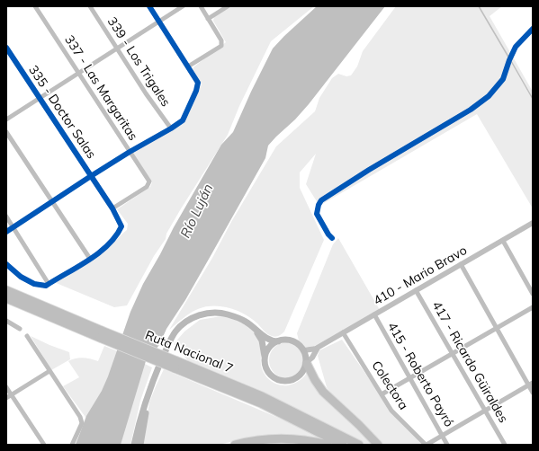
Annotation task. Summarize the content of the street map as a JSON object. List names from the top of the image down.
{
  "streets": {
    "highway": ["Ruta Nacional 7"],
    "street": [
      "339 - Los Trigales",
      "337 - Las Margaritas",
      "335 - Doctor Salas",
      "410 - Mario Bravo",
      "417 - Ricardo Güiraldes",
      "415 - Roberto Payró",
      "Colectora"
    ]
  },
  "crossings": [
    ["337 - Las Margaritas", "335 - Doctor Salas"],
    ["410 - Mario Bravo", "417 - Ricardo Güiraldes"],
    ["410 - Mario Bravo", "415 - Roberto Payró"],
    ["410 - Mario Bravo", "Colectora"]
  ],
  "water": ["Río Luján"]
}
